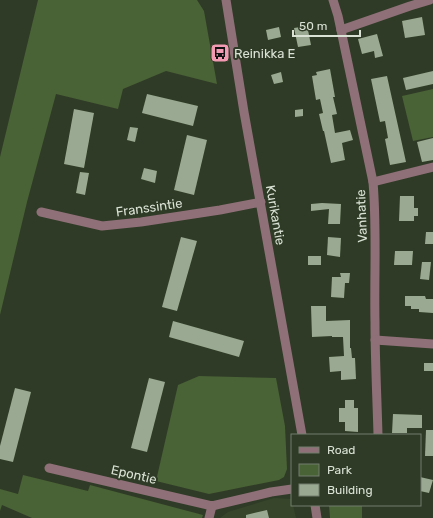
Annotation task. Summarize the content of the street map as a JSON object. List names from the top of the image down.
{
  "streets": {
    "street": [
      "Franssintie",
      "Kurikantie",
      "Vanhatie",
      "Epontie"
    ]
  },
  "crossings": [
    ["Franssintie", "Kurikantie"]
  ],
  "places": {
    "bus stop": ["Reinikka E"]
  },
  "legend": ["Road", "Park", "Building"],
  "scale_bar": "50 m"
}
